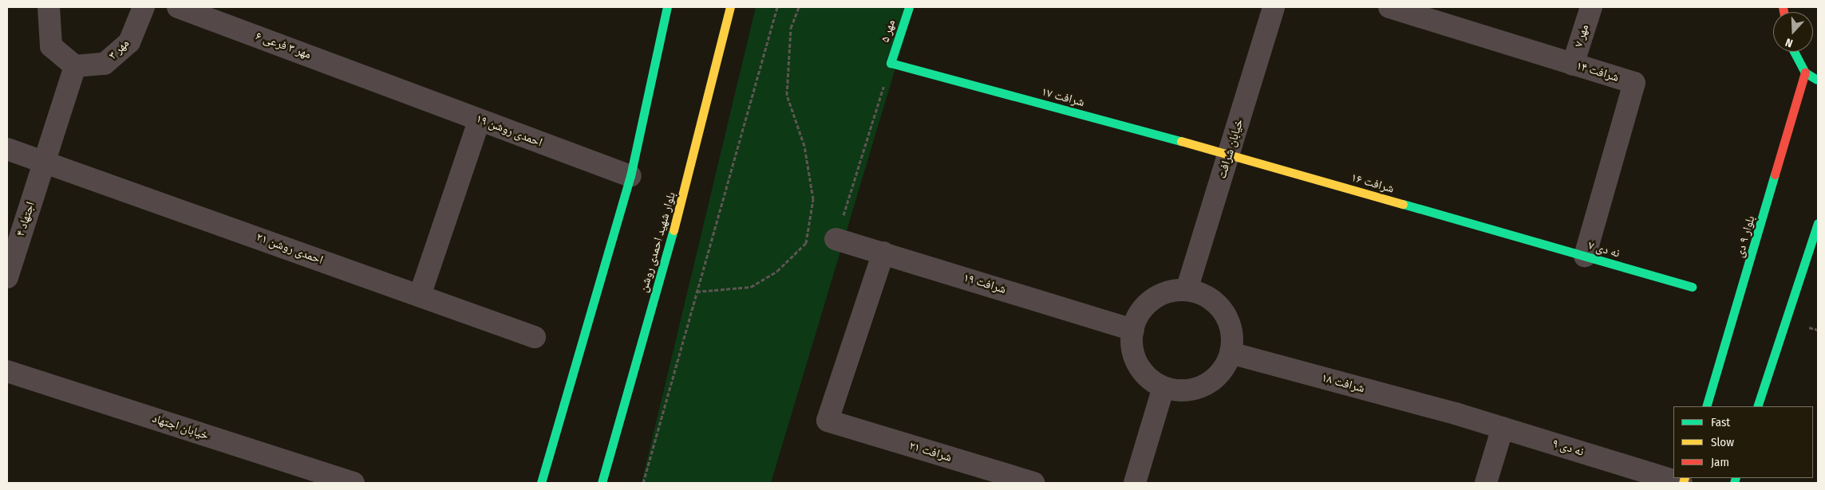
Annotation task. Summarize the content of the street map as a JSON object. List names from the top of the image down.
{
  "streets": {
    "main road": [
      "مهر ۵",
      "شرافت ۱۷",
      "شرافت ۱۶",
      "بلوار ۹ دی",
      "بلوار شهید احمدی روشن",
      "نه دی ۷"
    ],
    "street": [
      "مهر ۷",
      "مهر ۳ فرعی ۶",
      "مهر ۳",
      "شرافت ۱۴",
      "احمدی روشن ۱۹",
      "خیابان شرافت",
      "اجتهاد ۴",
      "احمدی روشن ۲۱",
      "شرافت ۱۹",
      "شرافت ۱۸",
      "خیابان اجتهاد",
      "نه دی ۹",
      "شرافت ۲۱"
    ]
  },
  "crossings": [
    ["مهر ۵", "شرافت ۱۷"],
    ["مهر ۷", "شرافت ۱۴"],
    ["مهر ۳ فرعی ۶", "احمدی روشن ۱۹"],
    ["شرافت ۱۴", "نه دی ۷"],
    ["شرافت ۱۷", "خیابان شرافت"],
    ["شرافت ۱۷", "شرافت ۱۶"],
    ["خیابان شرافت", "شرافت ۱۶"],
    ["خیابان شرافت", "شرافت ۱۹"],
    ["خیابان شرافت", "شرافت ۱۸"],
    ["شرافت ۱۶", "نه دی ۷"],
    ["اجتهاد ۴", "احمدی روشن ۲۱"],
    ["شرافت ۱۹", "شرافت ۱۸"],
    ["شرافت ۱۹", "شرافت ۲۱"],
    ["شرافت ۱۸", "نه دی ۹"]
  ],
  "legend": ["Fast", "Slow", "Jam"],
  "north": "bottom"
}
